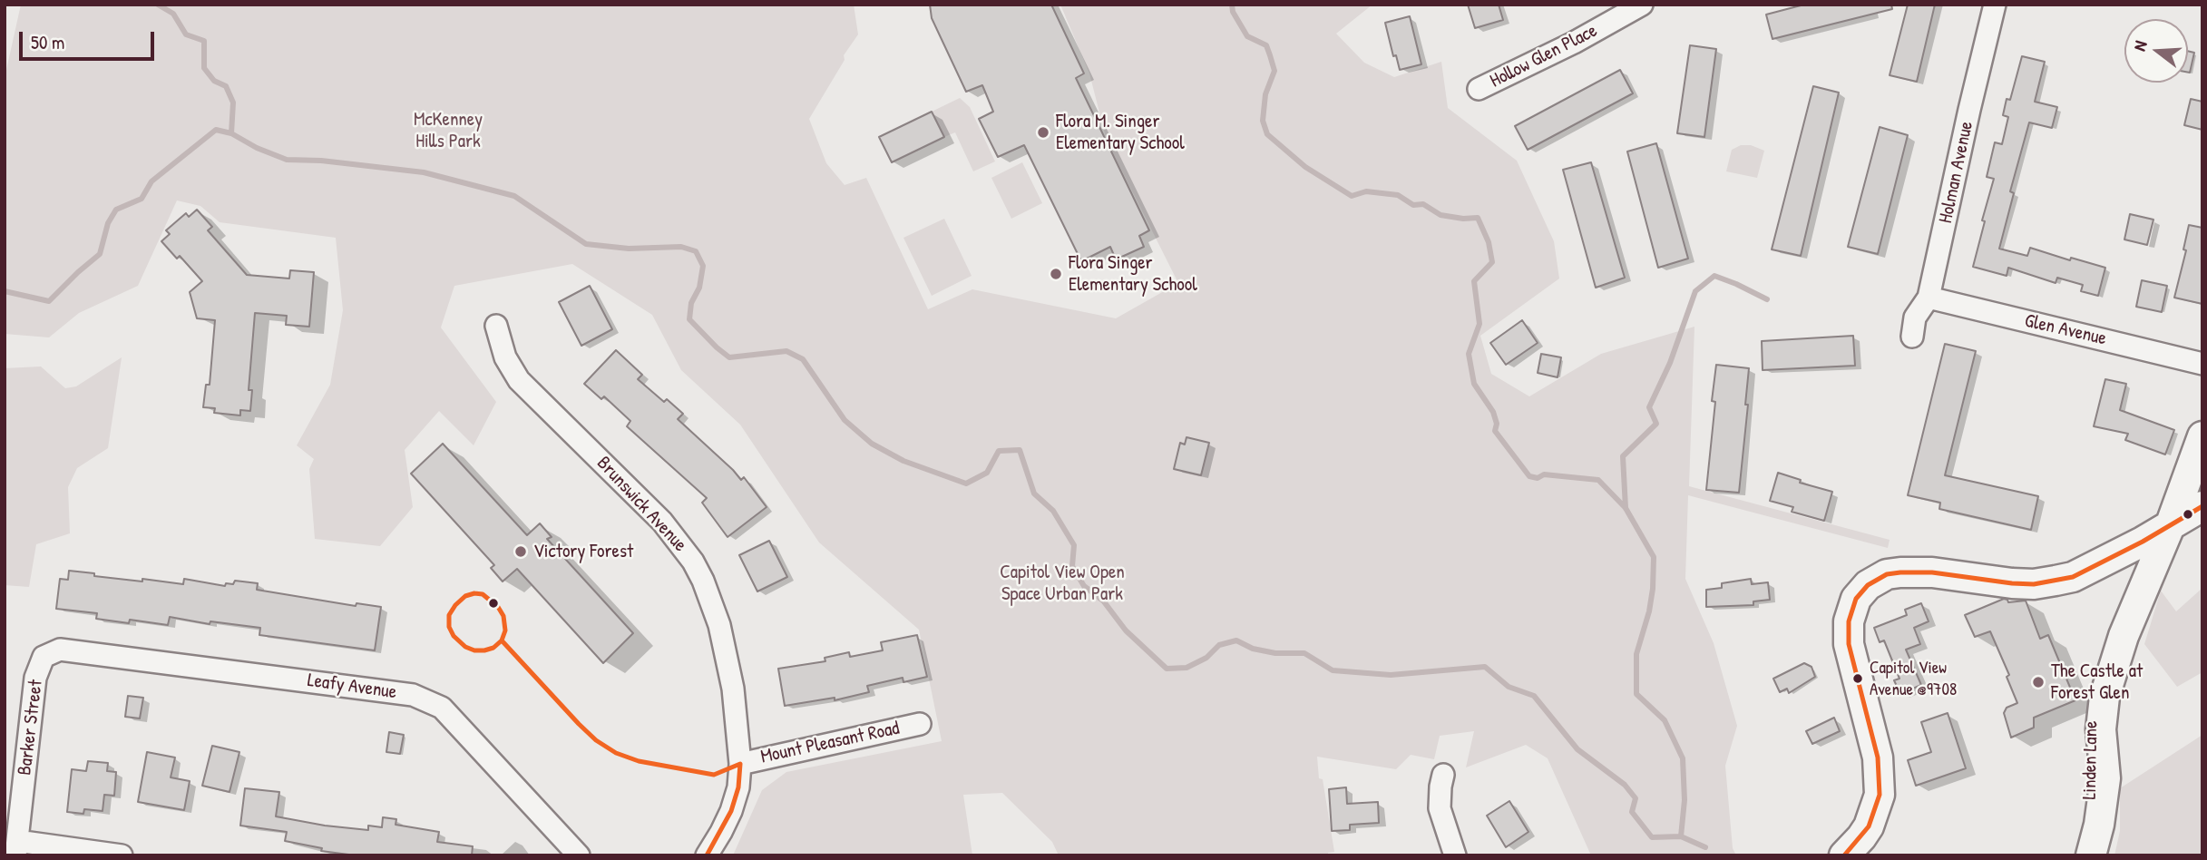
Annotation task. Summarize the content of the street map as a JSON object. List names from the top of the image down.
{
  "streets": {
    "main road": ["Linden Lane"],
    "street": [
      "Hollow Glen Place",
      "Holman Avenue",
      "Glen Avenue",
      "Brunswick Avenue",
      "Leafy Avenue",
      "Barker Street",
      "Mount Pleasant Road"
    ]
  },
  "crossings": [
    ["Holman Avenue", "Glen Avenue"],
    ["Brunswick Avenue", "Mount Pleasant Road"],
    ["Leafy Avenue", "Barker Street"]
  ],
  "parks": ["McKenney Hills Park", "Capitol View Open Space Urban Park"],
  "places": [
    "Flora M. Singer Elementary School",
    "Flora Singer Elementary School",
    "Victory Forest",
    "Capitol View Avenue @9708",
    "The Castle at Forest Glen"
  ],
  "scale_bar": "50 m",
  "north": "left"
}
